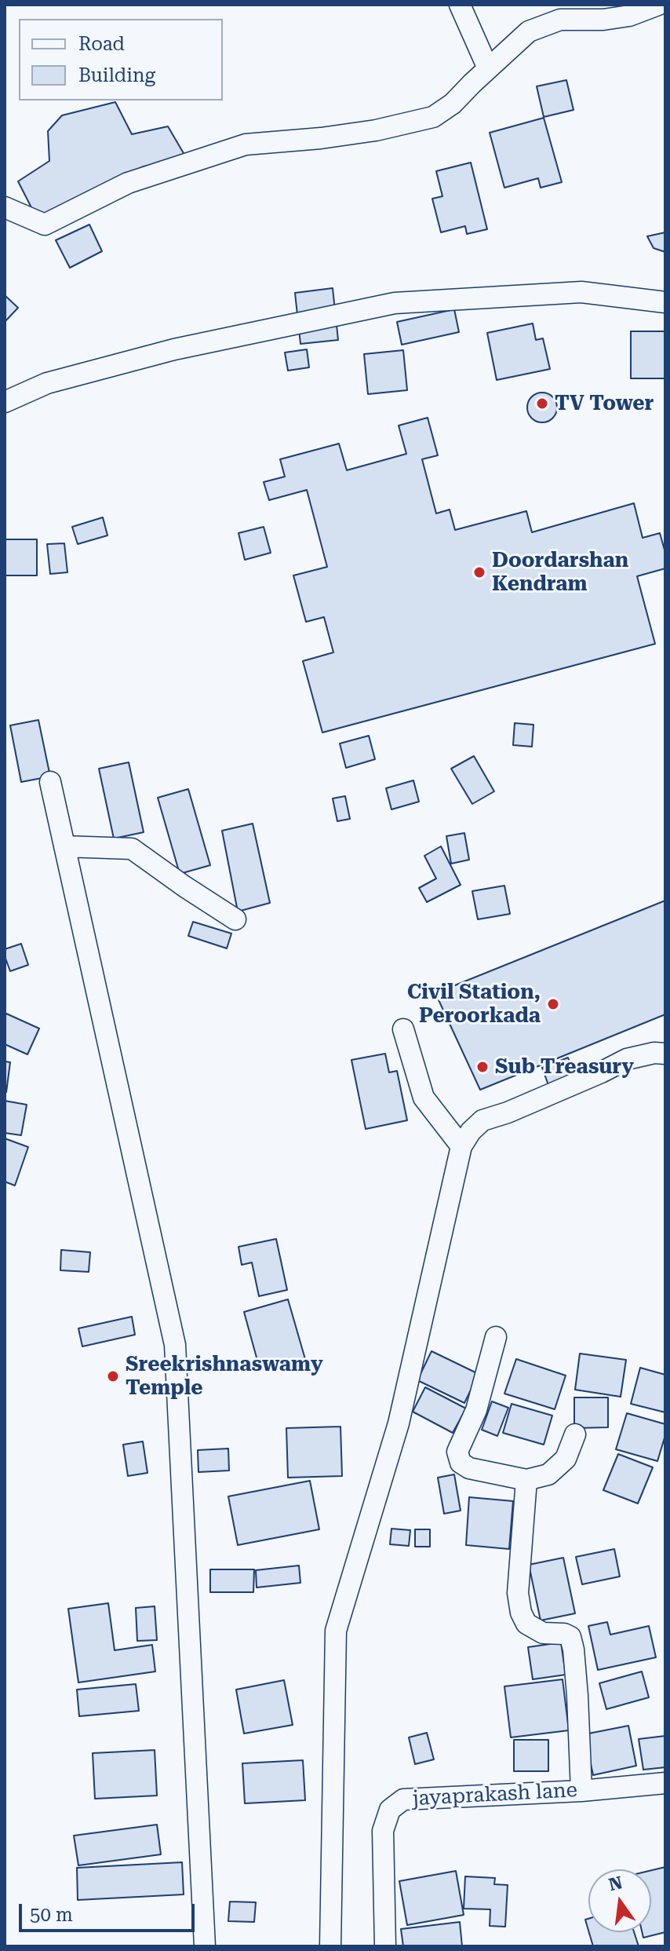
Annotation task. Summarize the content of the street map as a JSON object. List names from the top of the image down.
{
  "streets": {
    "street": ["jayaprakash lane"]
  },
  "places": [
    "TV Tower",
    "Doordarshan Kendram",
    "Civil Station, Peroorkada",
    "Sub Treasury",
    "Sreekrishnaswamy Temple"
  ],
  "legend": ["Road", "Building"],
  "scale_bar": "50 m",
  "north": "top"
}
